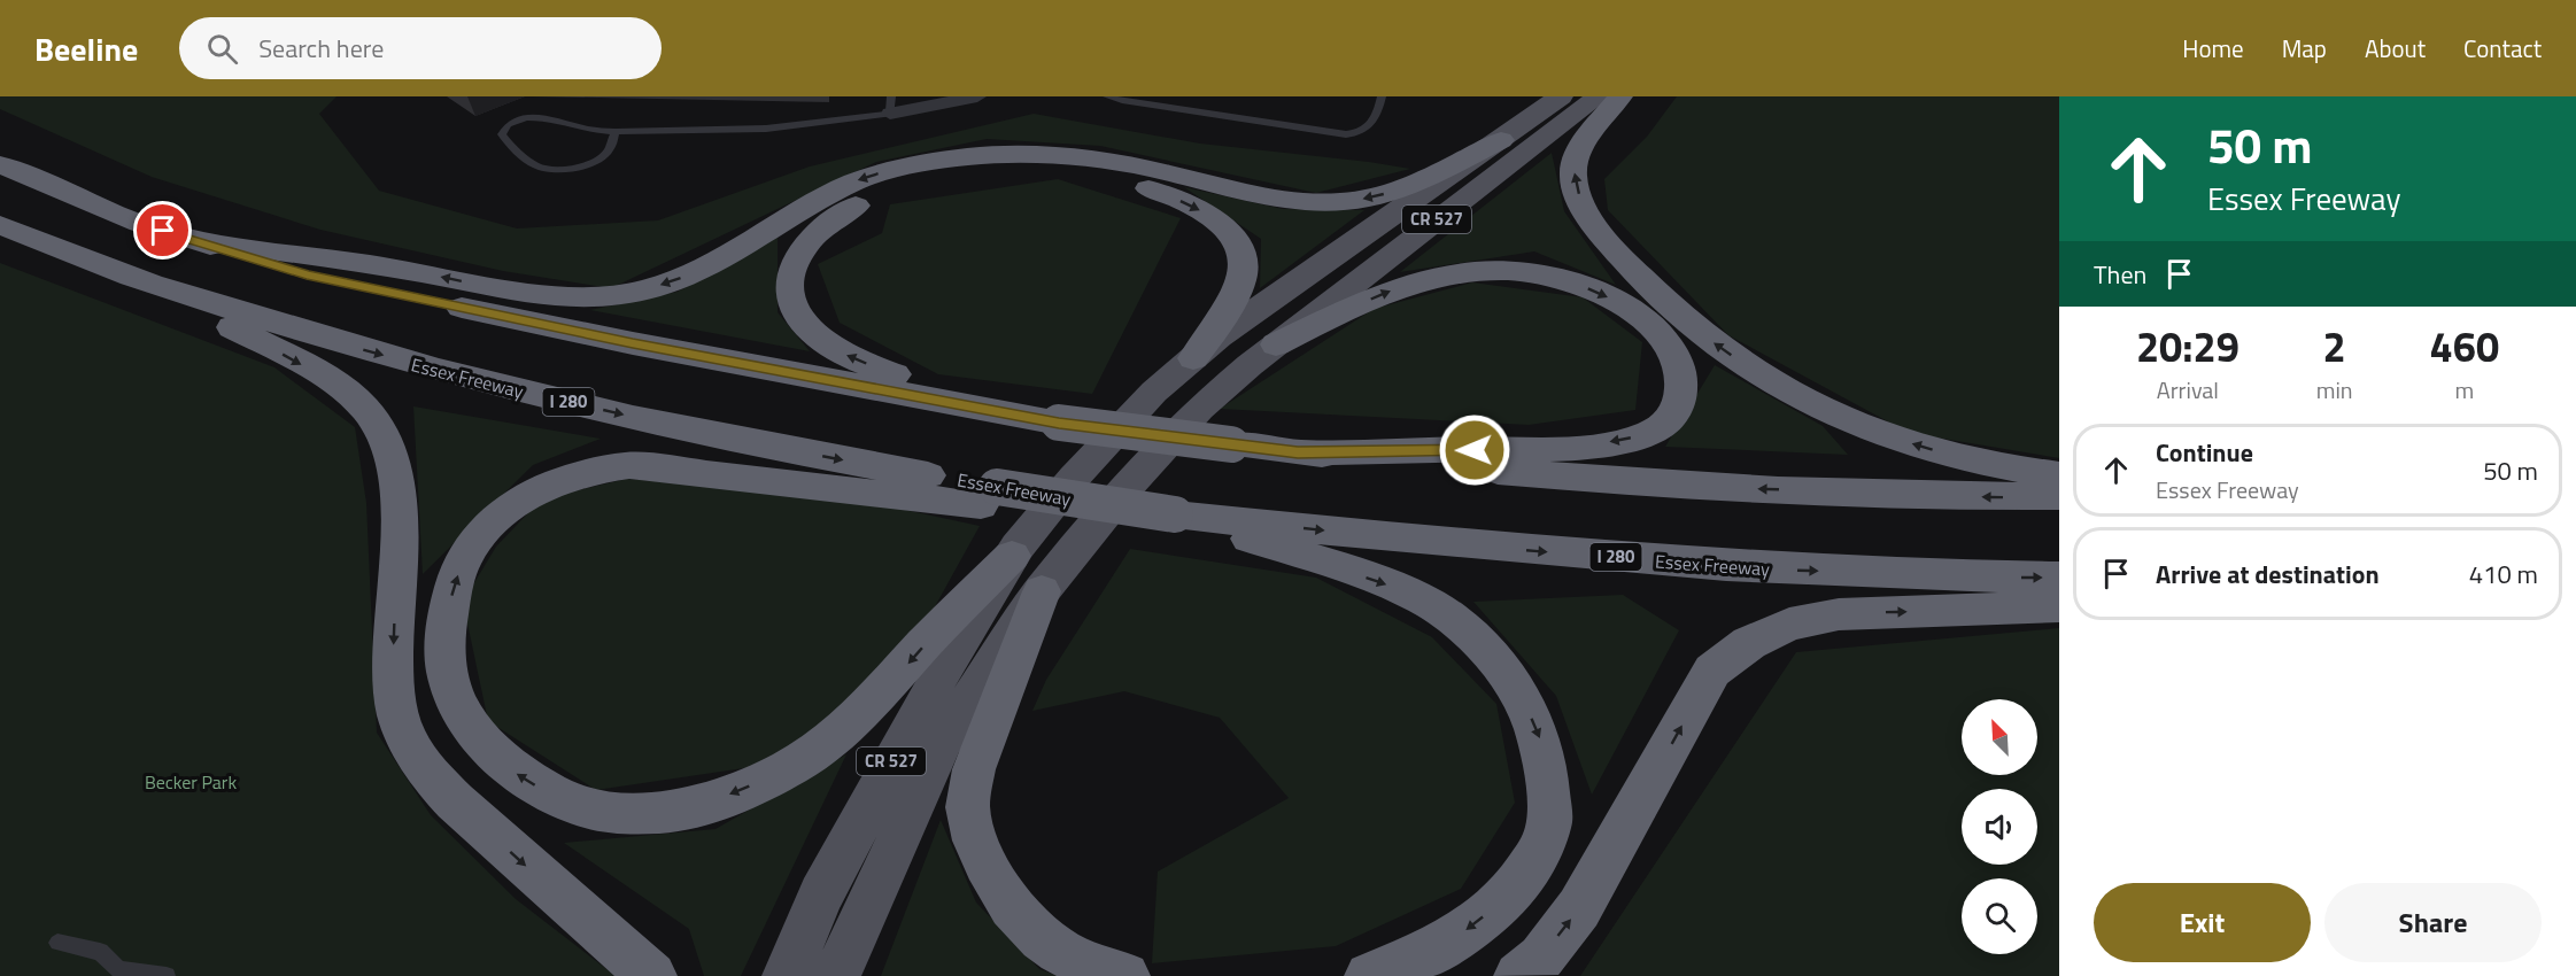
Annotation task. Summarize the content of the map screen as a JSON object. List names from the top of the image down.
{
  "streets": {
    "highway": ["Essex Freeway", "I 280"],
    "main road": ["CR 527"]
  },
  "parks": ["Becker Park"],
  "north": "top left",
  "page": {
    "header": "Beeline",
    "search": "Search here",
    "nav": [
      "Home",
      "Map",
      "About",
      "Contact"
    ],
    "turn": ["50 m", "Essex Freeway"],
    "then": "Then",
    "eta": [
      "20:29",
      "Arrival",
      "2",
      "min",
      "460",
      "m"
    ],
    "list": [
      {
        "name": "Continue",
        "note": "Essex Freeway",
        "value": "50 m"
      },
      {
        "name": "Arrive at destination",
        "value": "410 m"
      }
    ],
    "buttons": ["Exit", "Share"]
  }
}
